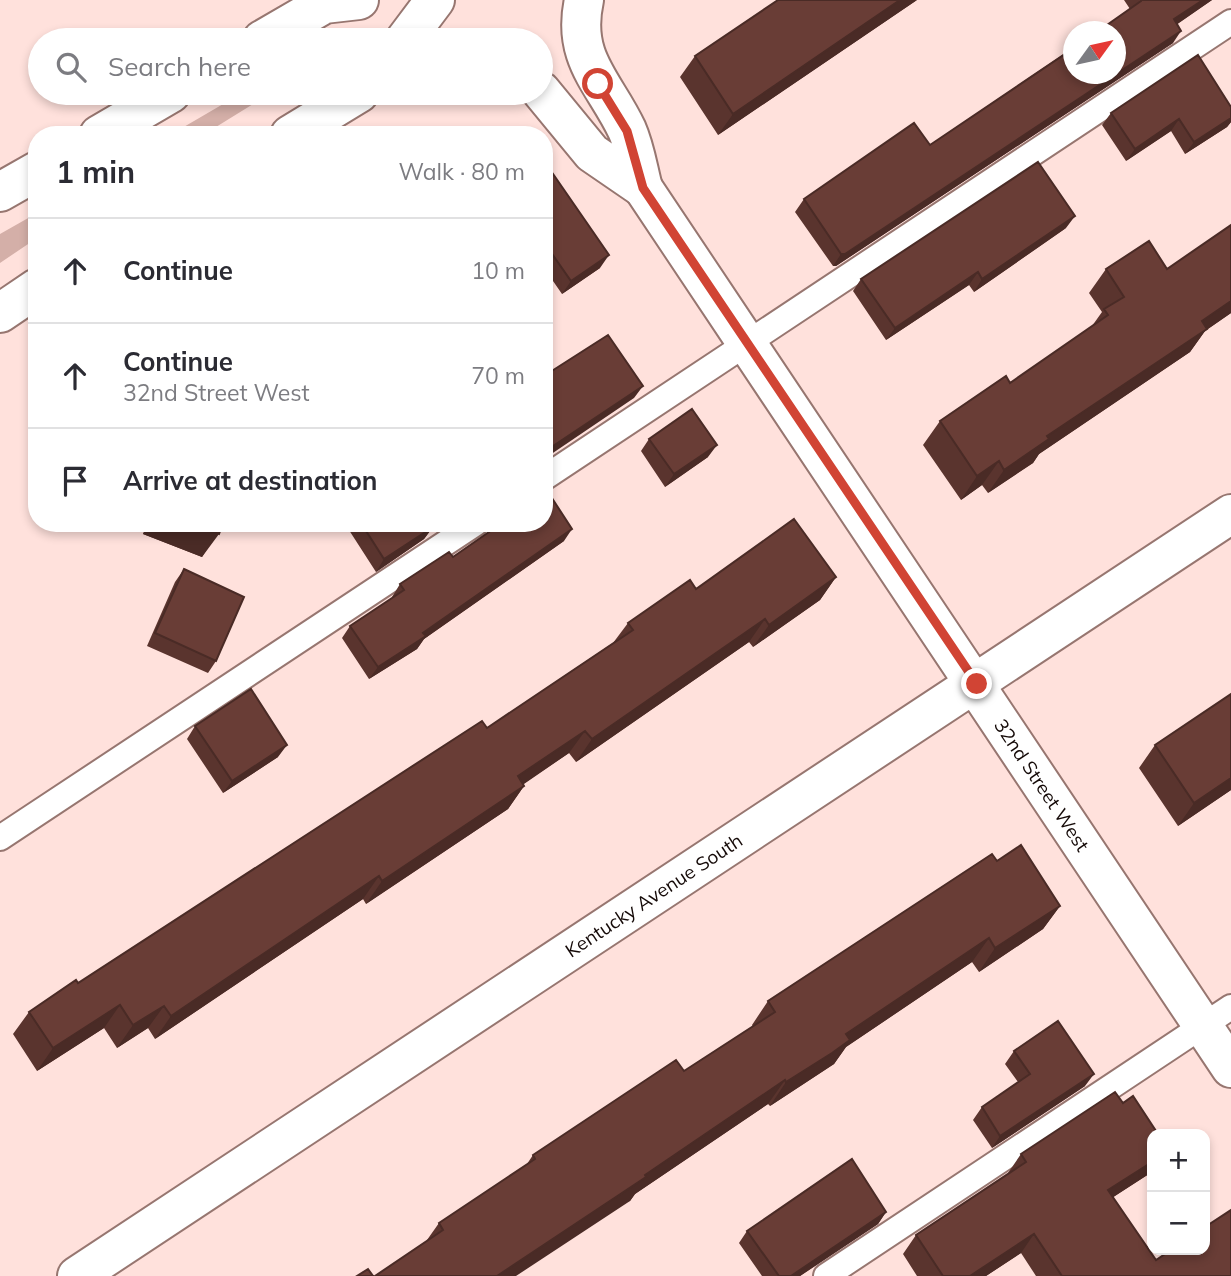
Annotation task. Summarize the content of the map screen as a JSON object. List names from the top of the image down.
{
  "streets": {
    "street": ["32nd Street West", "Kentucky Avenue South"]
  },
  "crossings": [
    ["32nd Street West", "Kentucky Avenue South"]
  ],
  "north": "top right",
  "page": {
    "search": "Search here",
    "heading": ["1 min", "Walk · 80 m"],
    "list": [
      ["Continue", "10 m"],
      ["Continue", "32nd Street West", "70 m"],
      "Arrive at destination"
    ],
    "map_buttons": ["+", "−"]
  }
}
